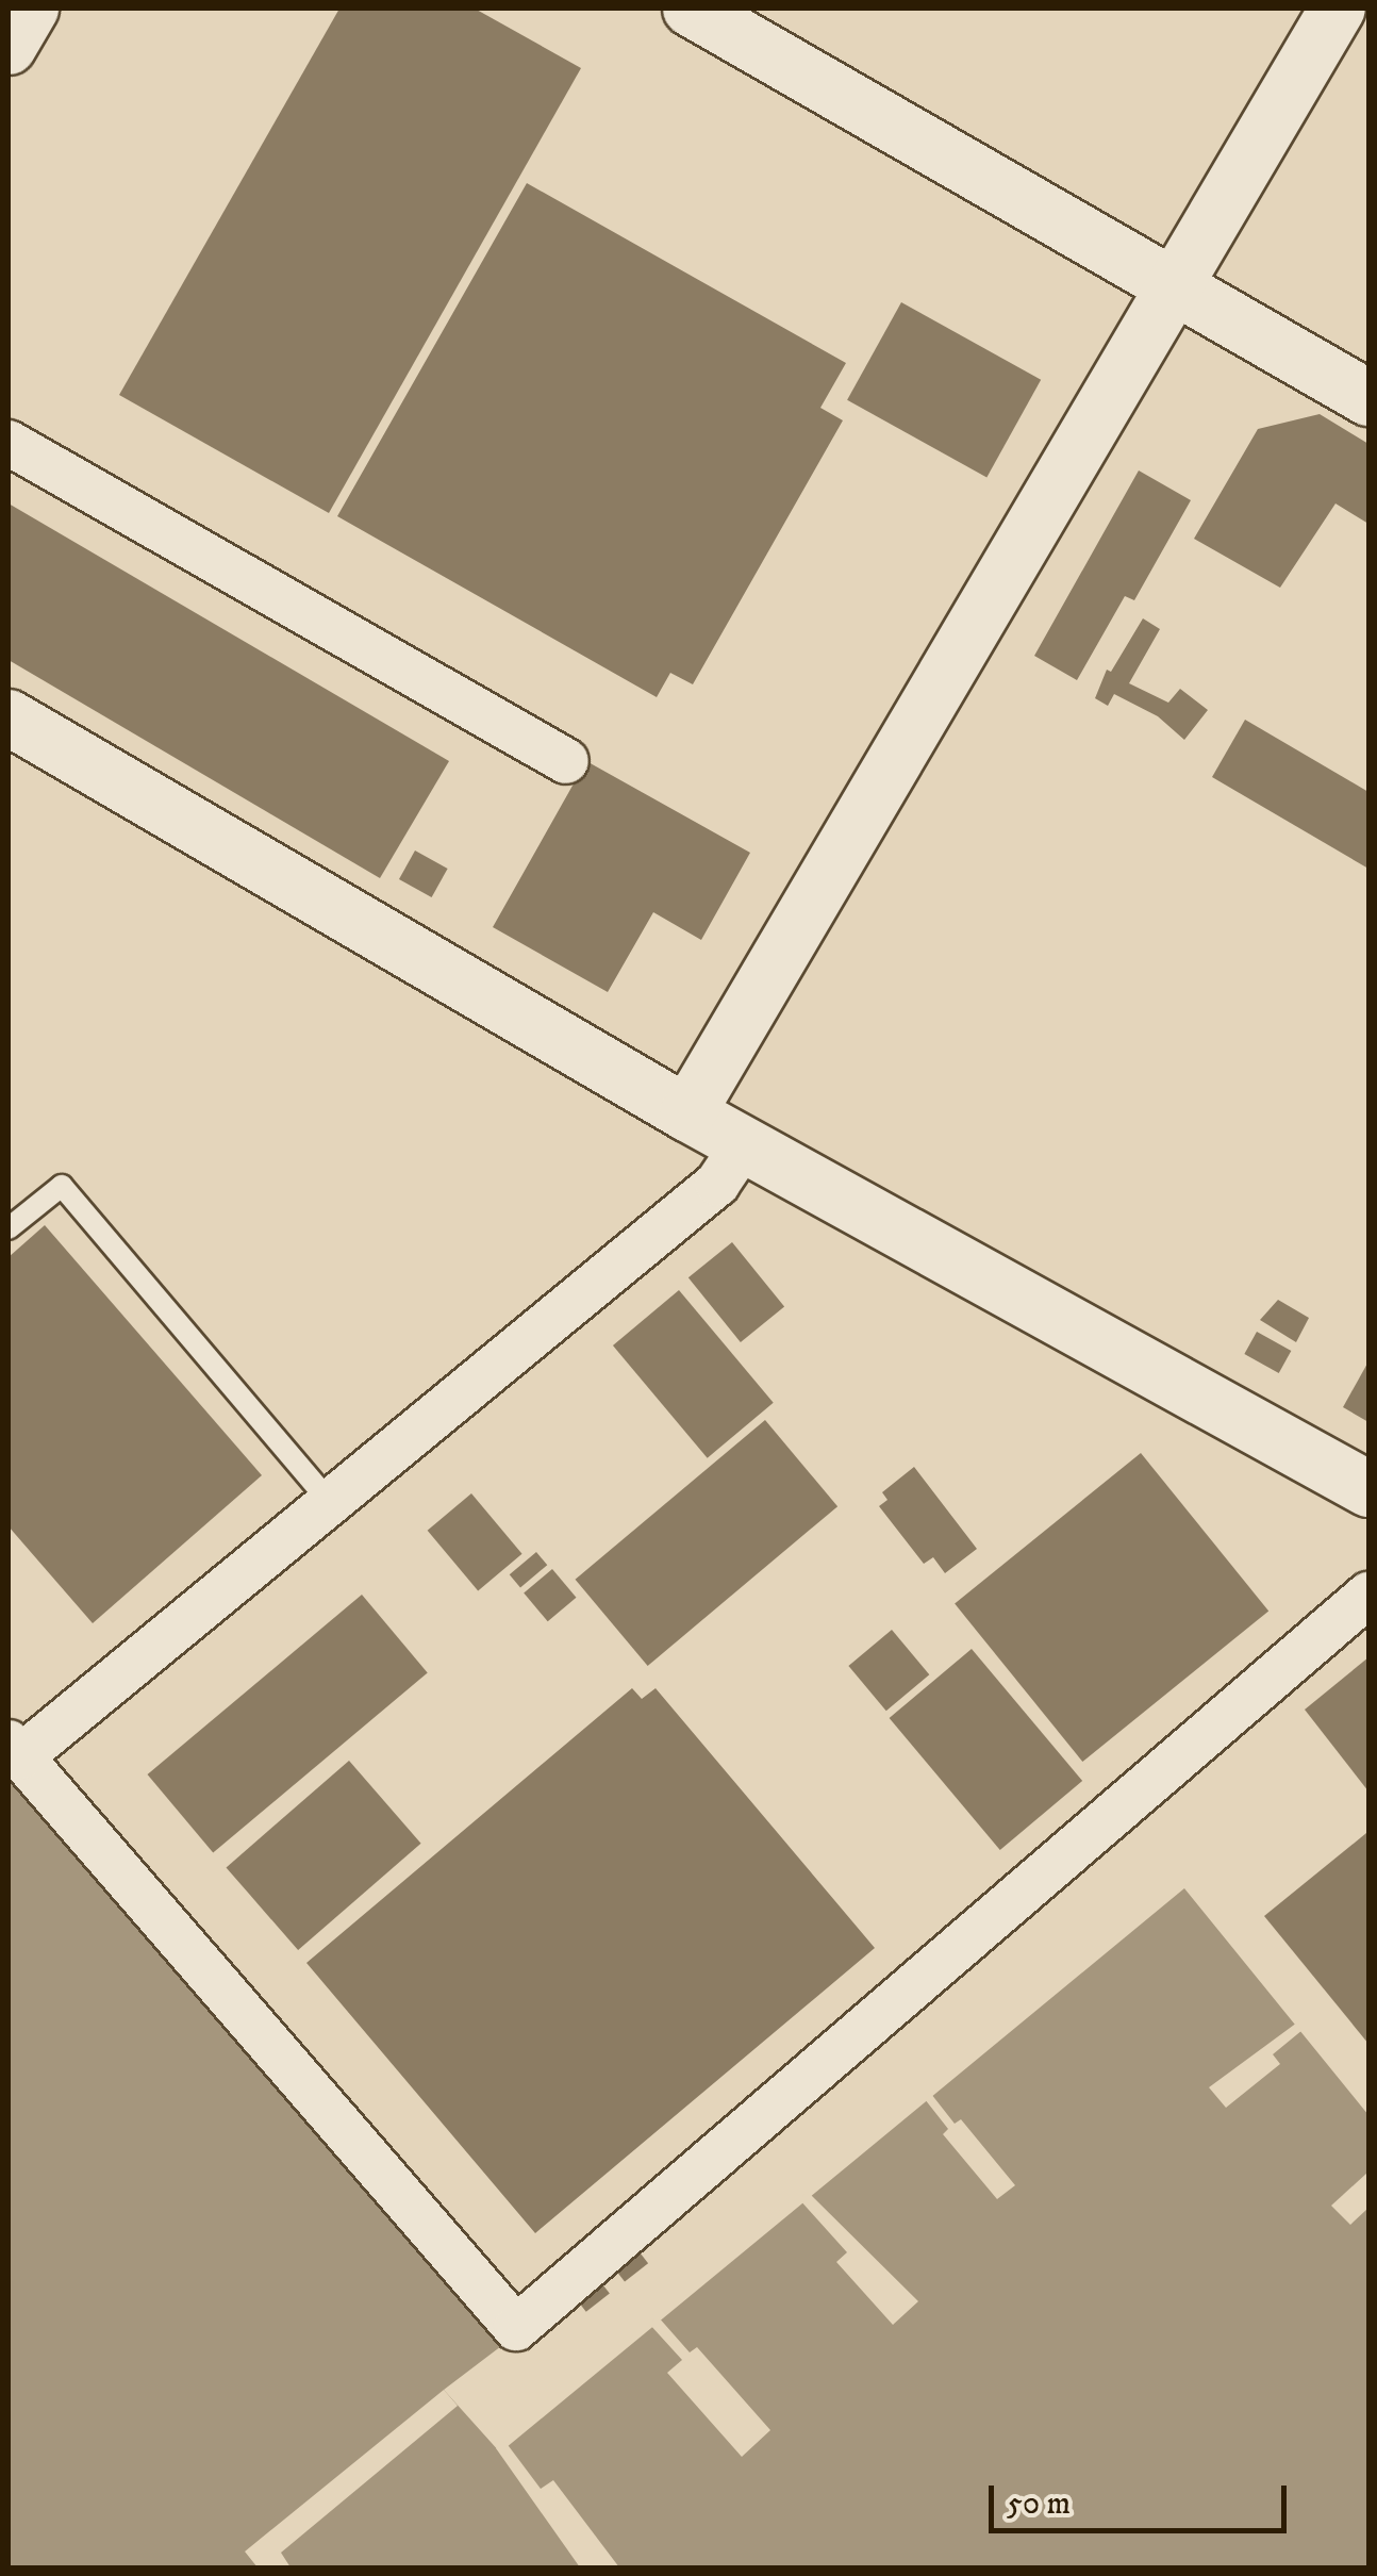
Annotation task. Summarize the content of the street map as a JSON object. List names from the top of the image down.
{
  "scale_bar": "50 m"
}
